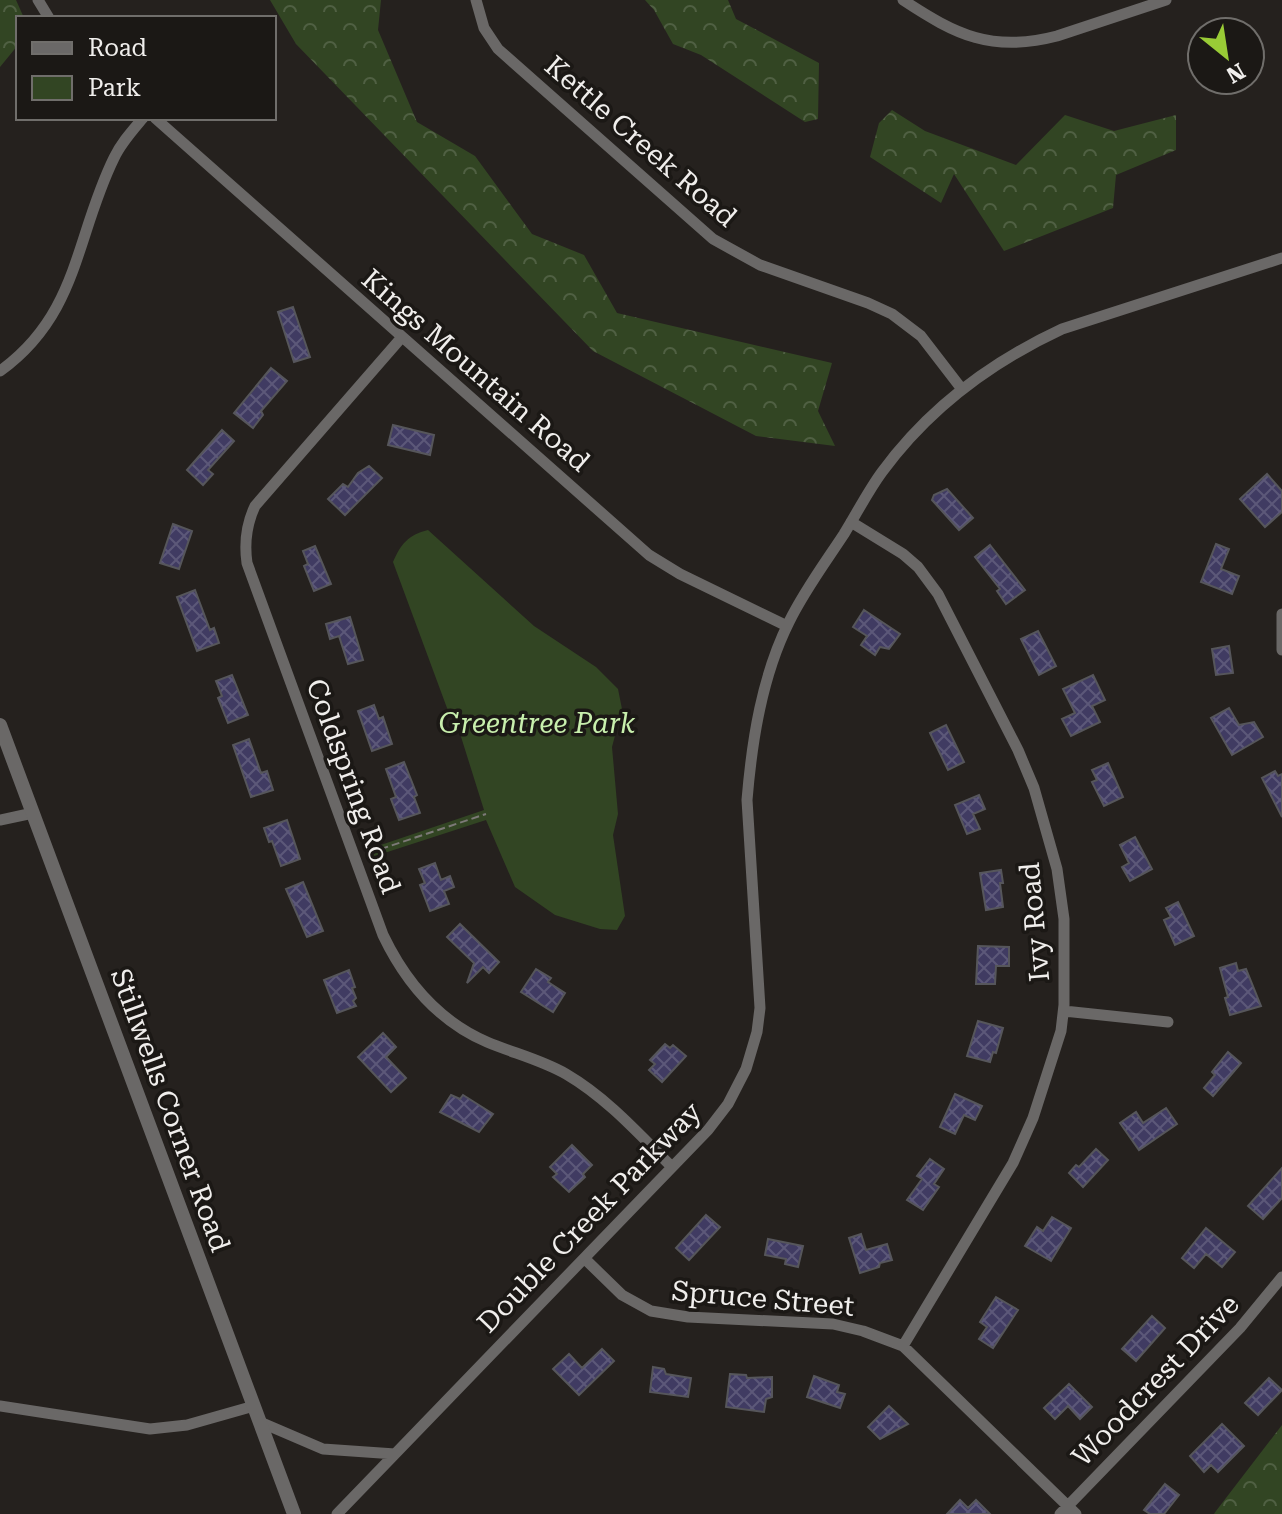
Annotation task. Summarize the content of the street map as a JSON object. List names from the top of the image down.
{
  "streets": {
    "street": [
      "Kettle Creek Road",
      "Kings Mountain Road",
      "Coldspring Road",
      "Ivy Road",
      "Stillwells Corner Road",
      "Double Creek Parkway",
      "Spruce Street",
      "Woodcrest Drive"
    ]
  },
  "crossings": [
    ["Kettle Creek Road", "Double Creek Parkway"],
    ["Kings Mountain Road", "Coldspring Road"],
    ["Kings Mountain Road", "Double Creek Parkway"],
    ["Coldspring Road", "Double Creek Parkway"],
    ["Ivy Road", "Double Creek Parkway"],
    ["Ivy Road", "Spruce Street"],
    ["Double Creek Parkway", "Spruce Street"],
    ["Spruce Street", "Woodcrest Drive"]
  ],
  "parks": ["Greentree Park"],
  "legend": ["Road", "Park"],
  "north": "bottom right"
}
